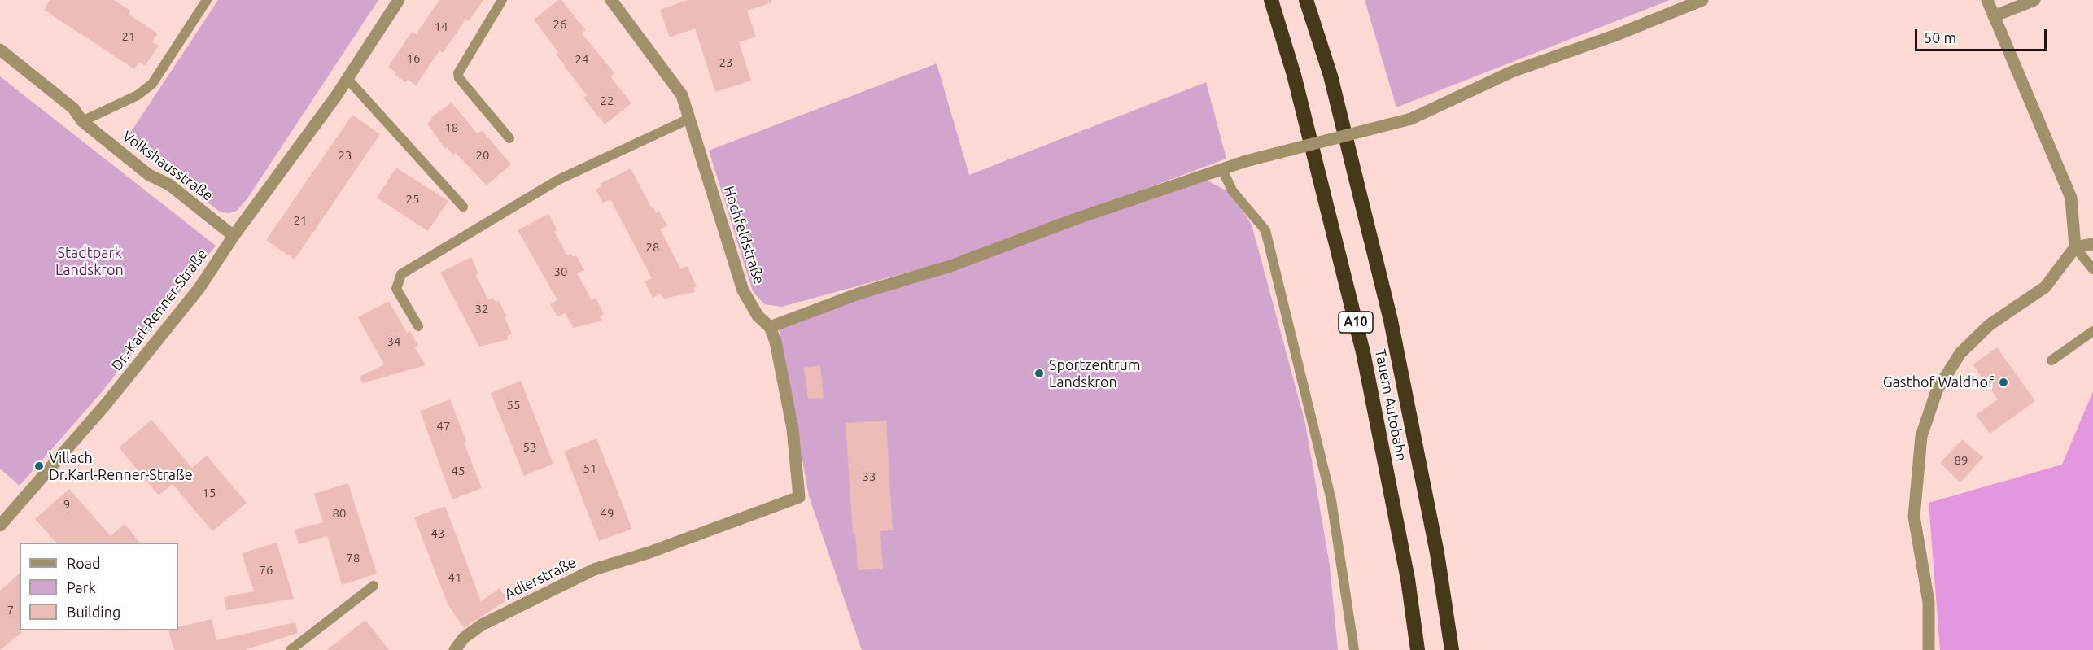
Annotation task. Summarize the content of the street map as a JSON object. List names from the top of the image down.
{
  "streets": {
    "highway": ["A10", "Tauern Autobahn"],
    "street": [
      "Volkshausstraße",
      "Hochfeldstraße",
      "Dr.-Karl-Renner-Straße",
      "Adlerstraße"
    ]
  },
  "crossings": [
    ["Volkshausstraße", "Dr.-Karl-Renner-Straße"],
    ["Hochfeldstraße", "Adlerstraße"]
  ],
  "parks": ["Stadtpark Landskron"],
  "places": ["Sportzentrum Landskron", "Gasthof Waldhof", "Villach Dr.Karl-Renner-Straße"],
  "house_numbers": [
    "26",
    "14",
    "21",
    "16",
    "24",
    "23",
    "22",
    "18",
    "23",
    "20",
    "25",
    "21",
    "28",
    "30",
    "32",
    "34",
    "55",
    "47",
    "53",
    "89",
    "51",
    "45",
    "33",
    "15",
    "9",
    "80",
    "49",
    "43",
    "78",
    "76",
    "41",
    "7"
  ],
  "legend": ["Road", "Park", "Building"],
  "scale_bar": "50 m"
}
